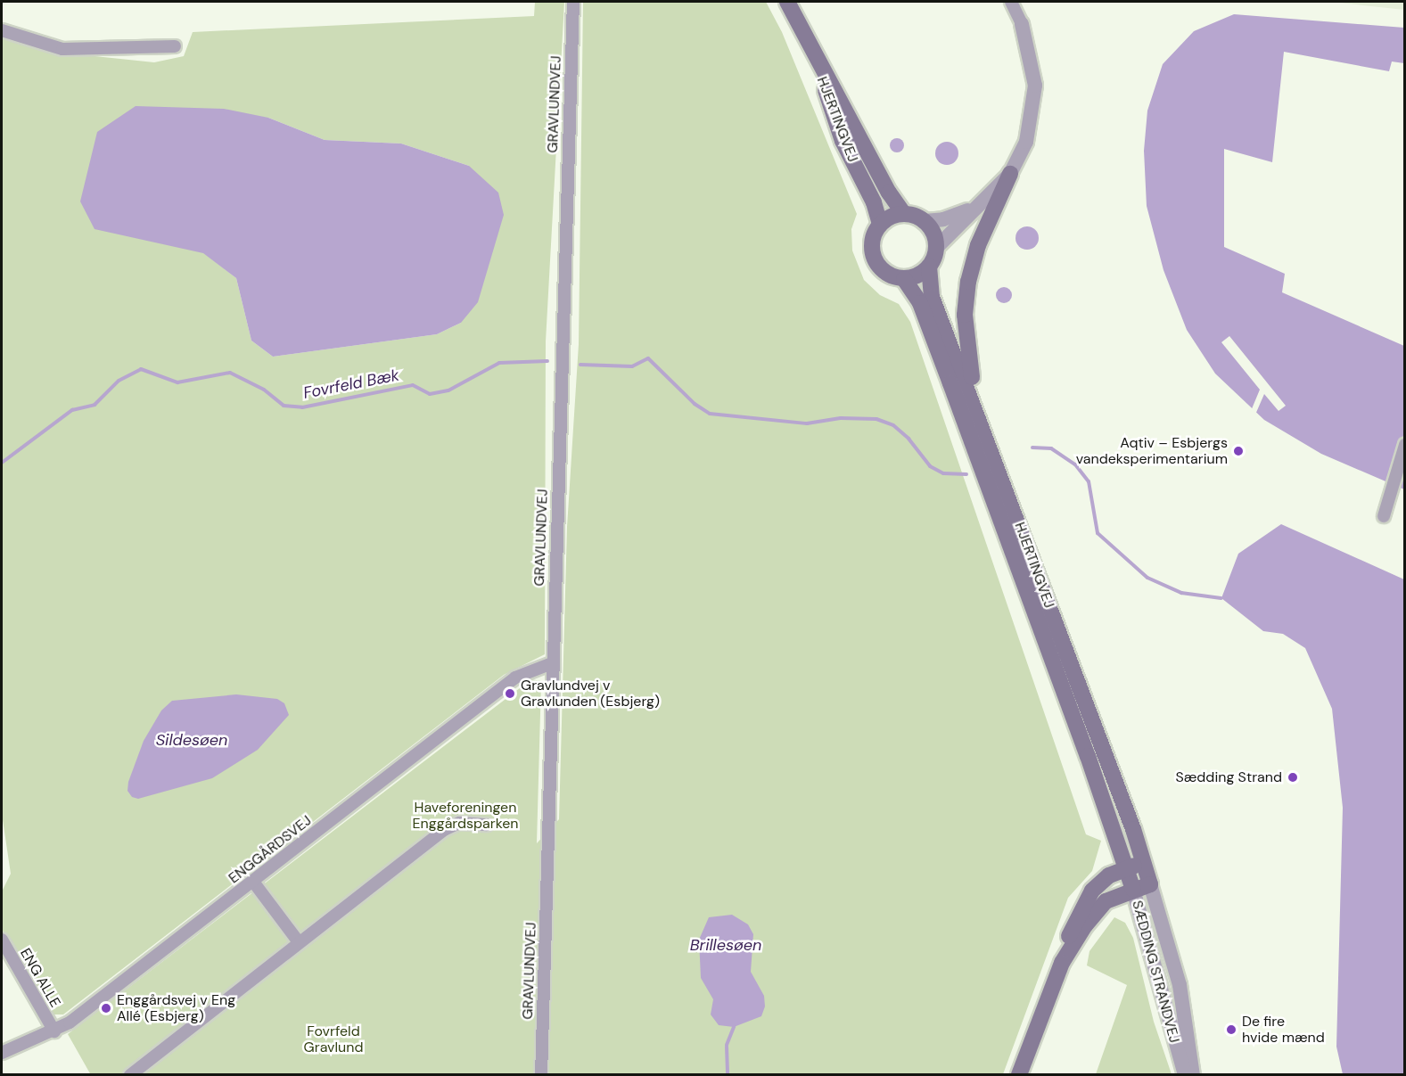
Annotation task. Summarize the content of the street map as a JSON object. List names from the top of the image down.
{
  "streets": {
    "main road": ["HJERTINGVEJ", "SÆDDING STRANDVEJ"],
    "street": ["GRAVLUNDVEJ", "ENGGÅRDSVEJ", "ENG ALLE"]
  },
  "crossings": [
    ["GRAVLUNDVEJ", "ENGGÅRDSVEJ"],
    ["HJERTINGVEJ", "SÆDDING STRANDVEJ"],
    ["ENGGÅRDSVEJ", "ENG ALLE"]
  ],
  "water": ["Fovrfeld Bæk", "Sildesøen", "Brillesøen"],
  "parks": ["Haveforeningen Enggårdsparken", "Fovrfeld Gravlund"],
  "places": [
    "Aqtiv – Esbjergs vandeksperimentarium",
    "Gravlundvej v Gravlunden (Esbjerg)",
    "Sædding Strand",
    "Enggårdsvej v Eng Allé (Esbjerg)",
    "De fire hvide mænd"
  ]
}
